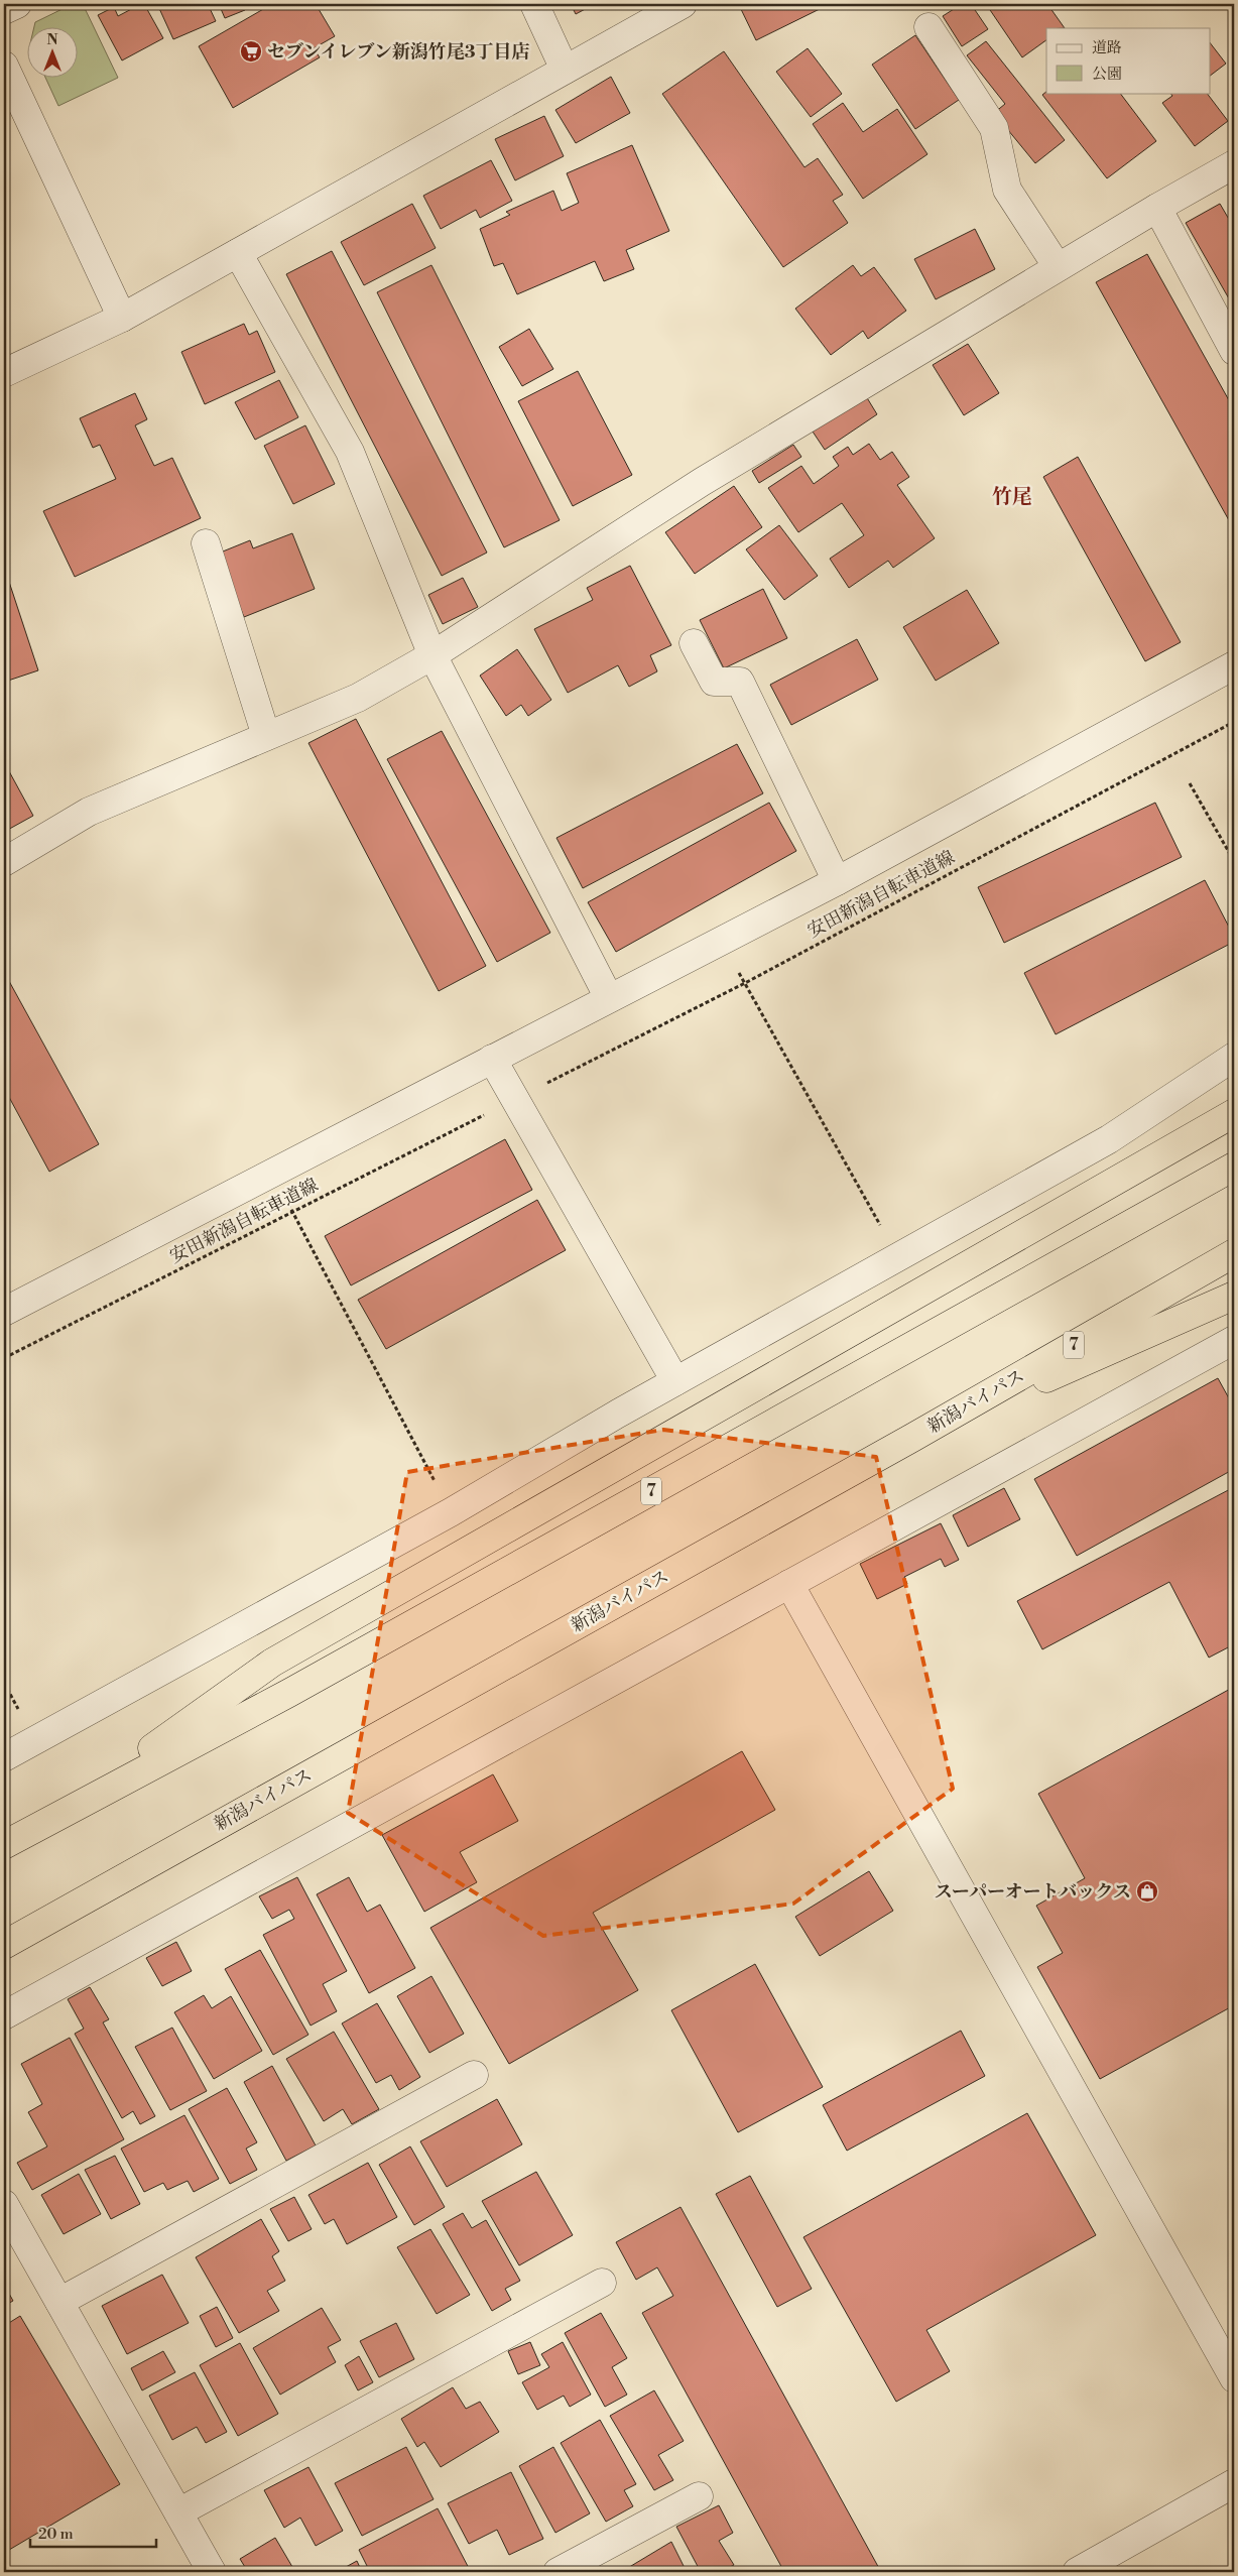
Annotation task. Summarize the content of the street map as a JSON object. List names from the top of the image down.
{
  "streets": {
    "highway": ["7", "新潟バイパス"],
    "path": ["安田新潟自転車道線"]
  },
  "districts": ["竹尾"],
  "places": {
    "supermarket": ["セブンイレブン新潟竹尾3丁目店"],
    "shop": ["スーパーオートバックス"]
  },
  "legend": ["道路", "公園"],
  "scale_bar": "20 m",
  "north": "top"
}
